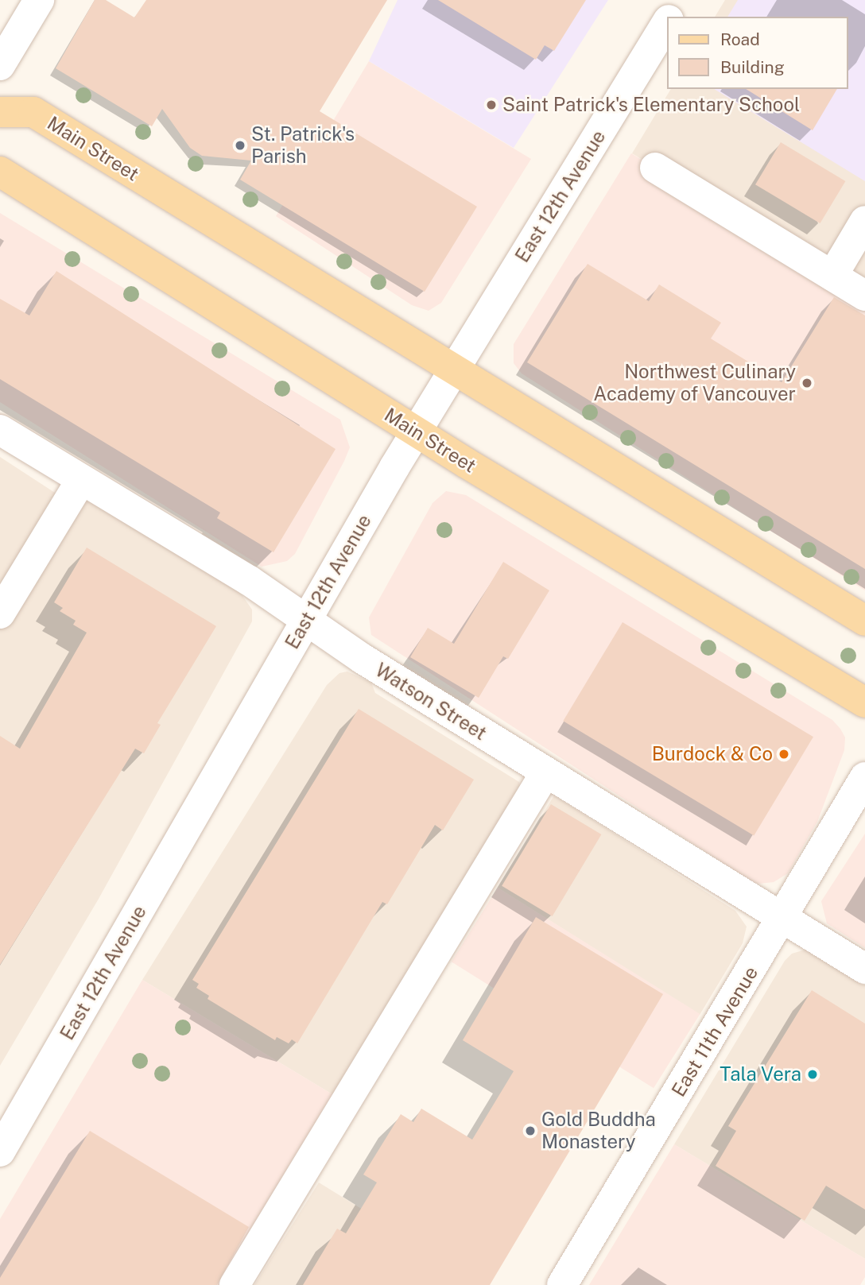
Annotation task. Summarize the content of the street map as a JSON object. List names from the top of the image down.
{
  "streets": {
    "main road": ["Main Street"],
    "street": ["East 12th Avenue", "Watson Street", "East 11th Avenue"]
  },
  "crossings": [
    ["Main Street", "East 12th Avenue"],
    ["East 12th Avenue", "Watson Street"],
    ["Watson Street", "East 11th Avenue"]
  ],
  "places": [
    "Saint Patrick's Elementary School",
    "St. Patrick's Parish",
    "Northwest Culinary Academy of Vancouver",
    "Burdock & Co",
    "Tala Vera",
    "Gold Buddha Monastery"
  ],
  "legend": ["Road", "Building"]
}
